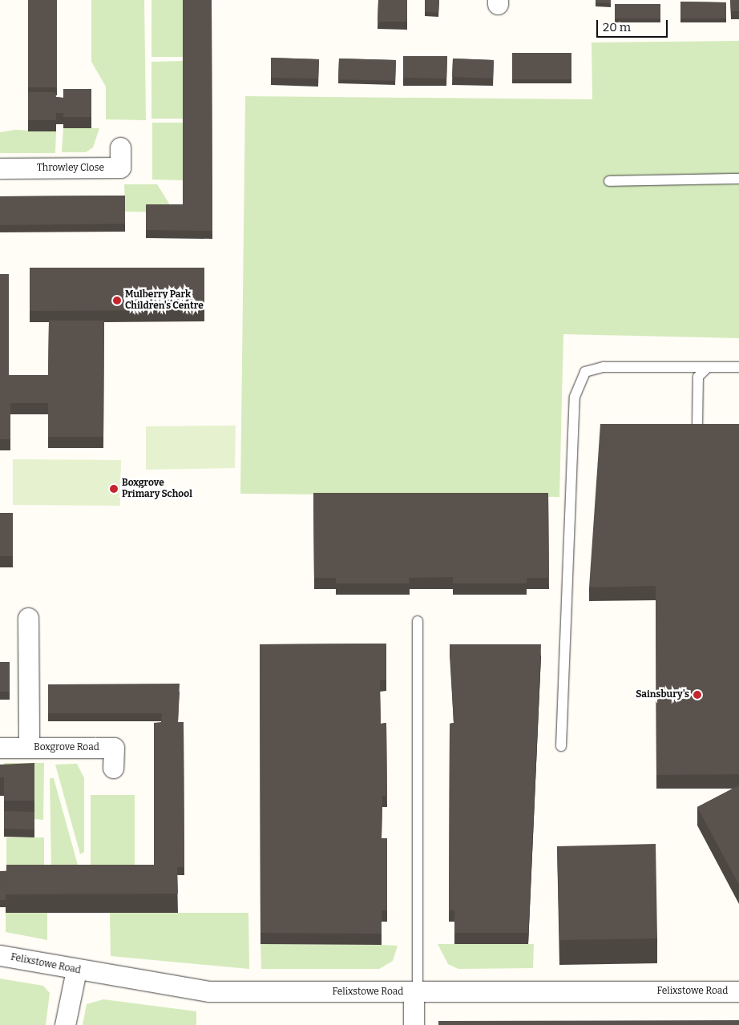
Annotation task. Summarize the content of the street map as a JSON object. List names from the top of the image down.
{
  "streets": {
    "street": ["Throwley Close", "Boxgrove Road", "Felixstowe Road"]
  },
  "places": ["Mulberry Park Children's Centre", "Boxgrove Primary School", "Sainsbury's"],
  "scale_bar": "20 m"
}
